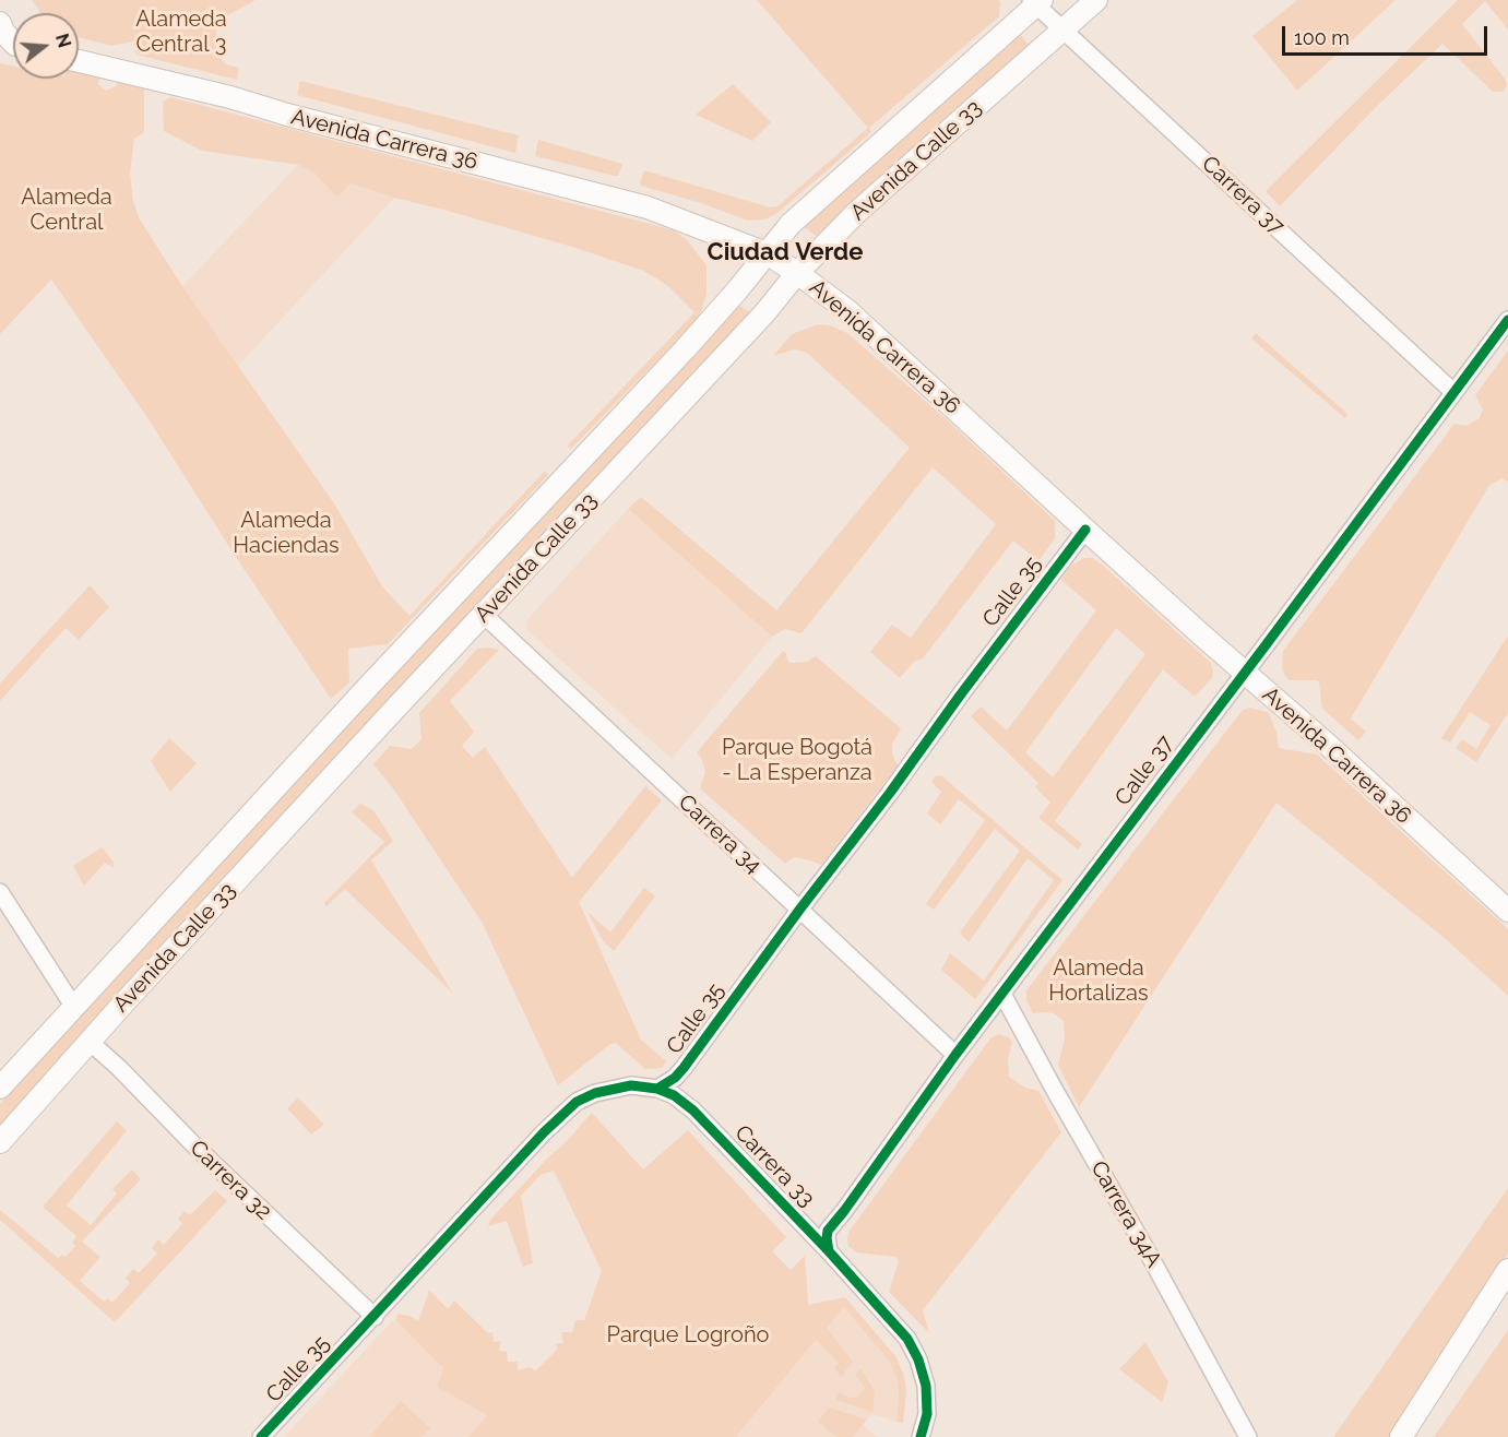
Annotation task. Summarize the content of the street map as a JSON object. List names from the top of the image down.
{
  "streets": {
    "main road": ["Avenida Carrera 36", "Avenida Calle 33"],
    "street": [
      "Carrera 37",
      "Calle 35",
      "Calle 37",
      "Carrera 34",
      "Carrera 33",
      "Carrera 32",
      "Carrera 34A"
    ]
  },
  "crossings": [
    ["Avenida Carrera 36", "Avenida Calle 33"],
    ["Avenida Carrera 36", "Calle 35"],
    ["Avenida Carrera 36", "Calle 37"],
    ["Avenida Calle 33", "Carrera 37"],
    ["Avenida Calle 33", "Carrera 34"],
    ["Avenida Calle 33", "Carrera 32"],
    ["Carrera 37", "Calle 37"],
    ["Calle 35", "Carrera 34"],
    ["Calle 35", "Carrera 33"],
    ["Calle 35", "Carrera 32"],
    ["Calle 37", "Carrera 34"],
    ["Calle 37", "Carrera 33"],
    ["Calle 37", "Carrera 34A"]
  ],
  "districts": ["Ciudad Verde"],
  "parks": [
    "Alameda Central 3",
    "Alameda Central",
    "Alameda Haciendas",
    "Parque Bogotá - La Esperanza",
    "Alameda Hortalizas",
    "Parque Logroño"
  ],
  "scale_bar": "100 m",
  "north": "right"
}
